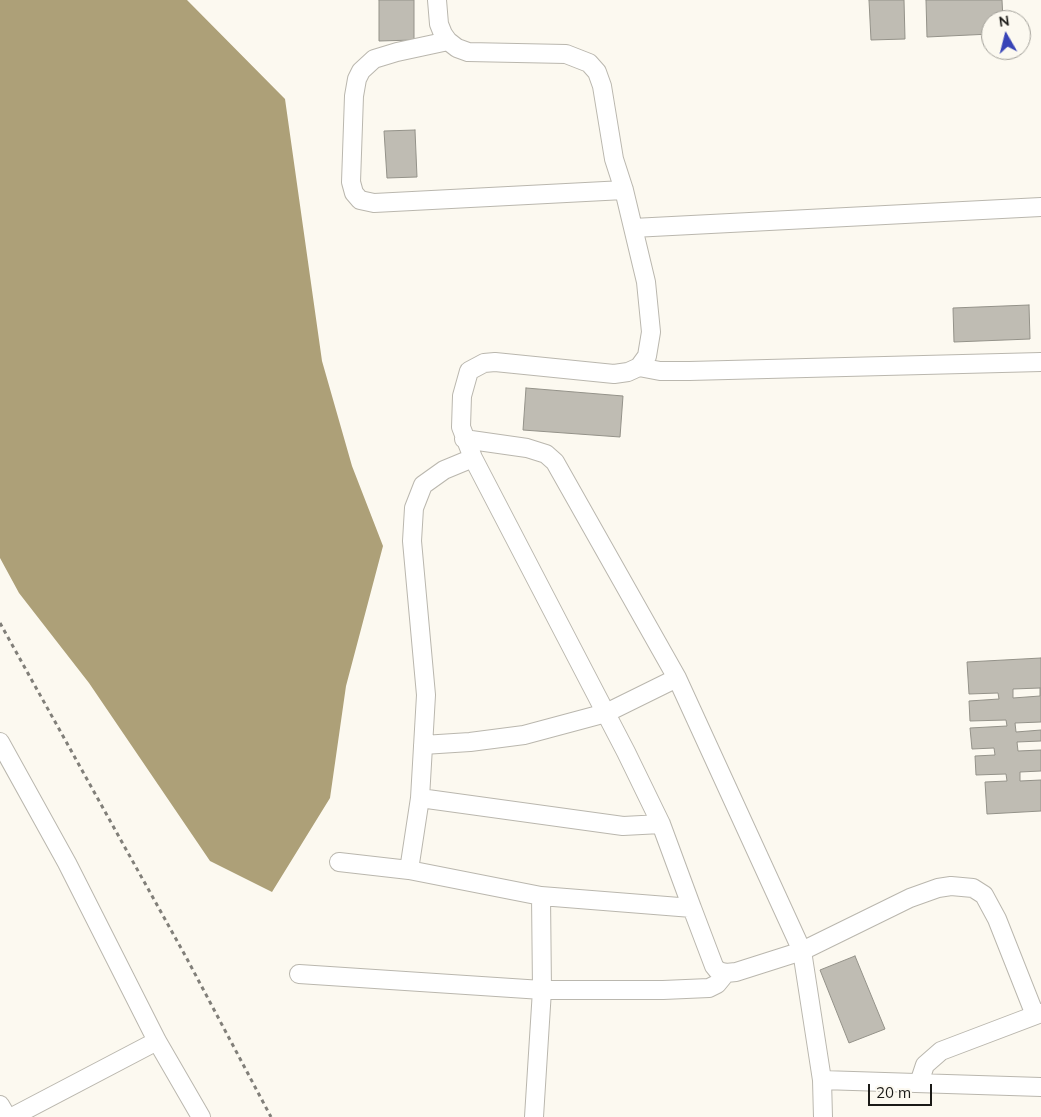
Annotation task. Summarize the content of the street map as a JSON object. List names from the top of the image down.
{
  "scale_bar": "20 m",
  "north": "top"
}
